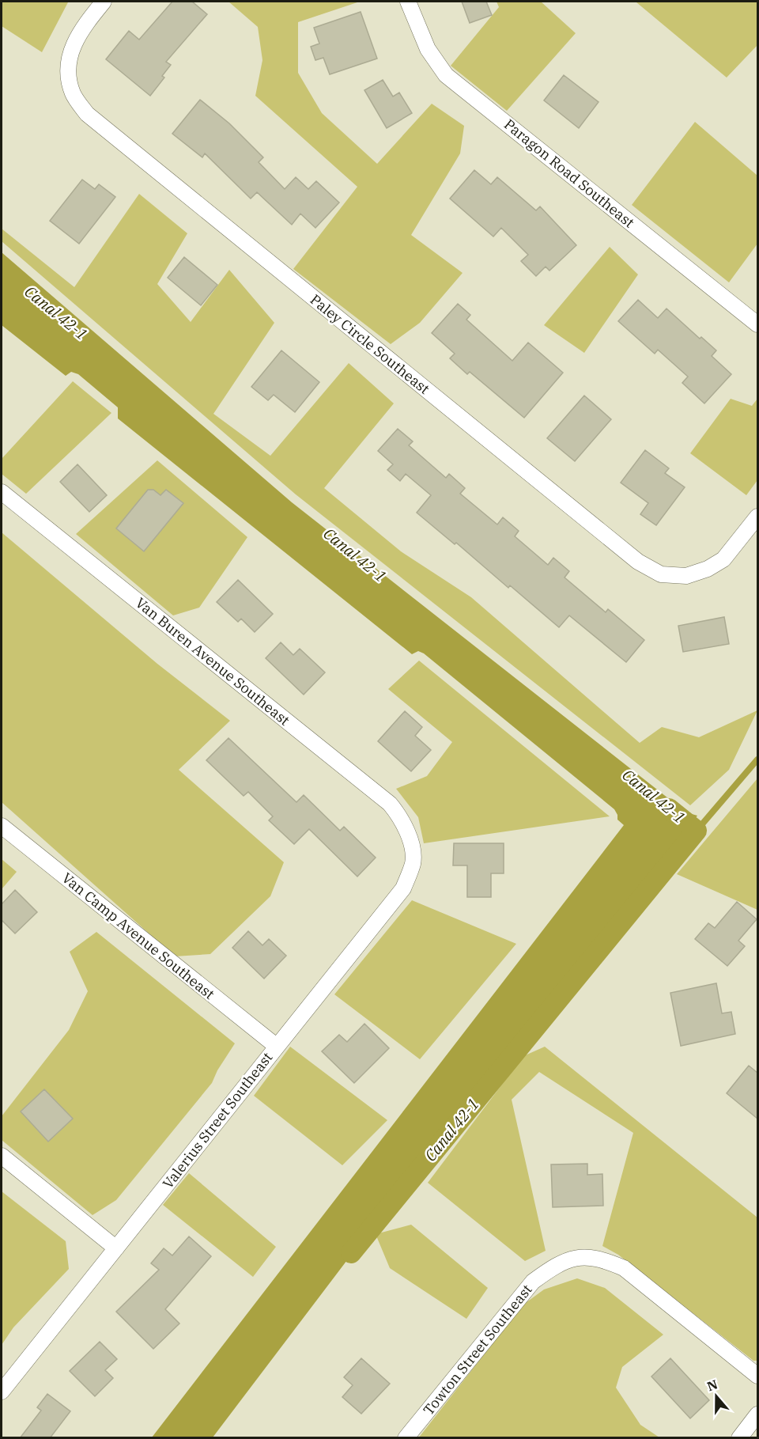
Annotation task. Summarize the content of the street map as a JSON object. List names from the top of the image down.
{
  "streets": {
    "street": [
      "Paragon Road Southeast",
      "Paley Circle Southeast",
      "Van Buren Avenue Southeast",
      "Van Camp Avenue Southeast",
      "Valerius Street Southeast",
      "Towton Street Southeast"
    ]
  },
  "crossings": [
    ["Van Buren Avenue Southeast", "Valerius Street Southeast"],
    ["Van Camp Avenue Southeast", "Valerius Street Southeast"]
  ],
  "water": ["Canal 42-1"],
  "north": "top"
}
